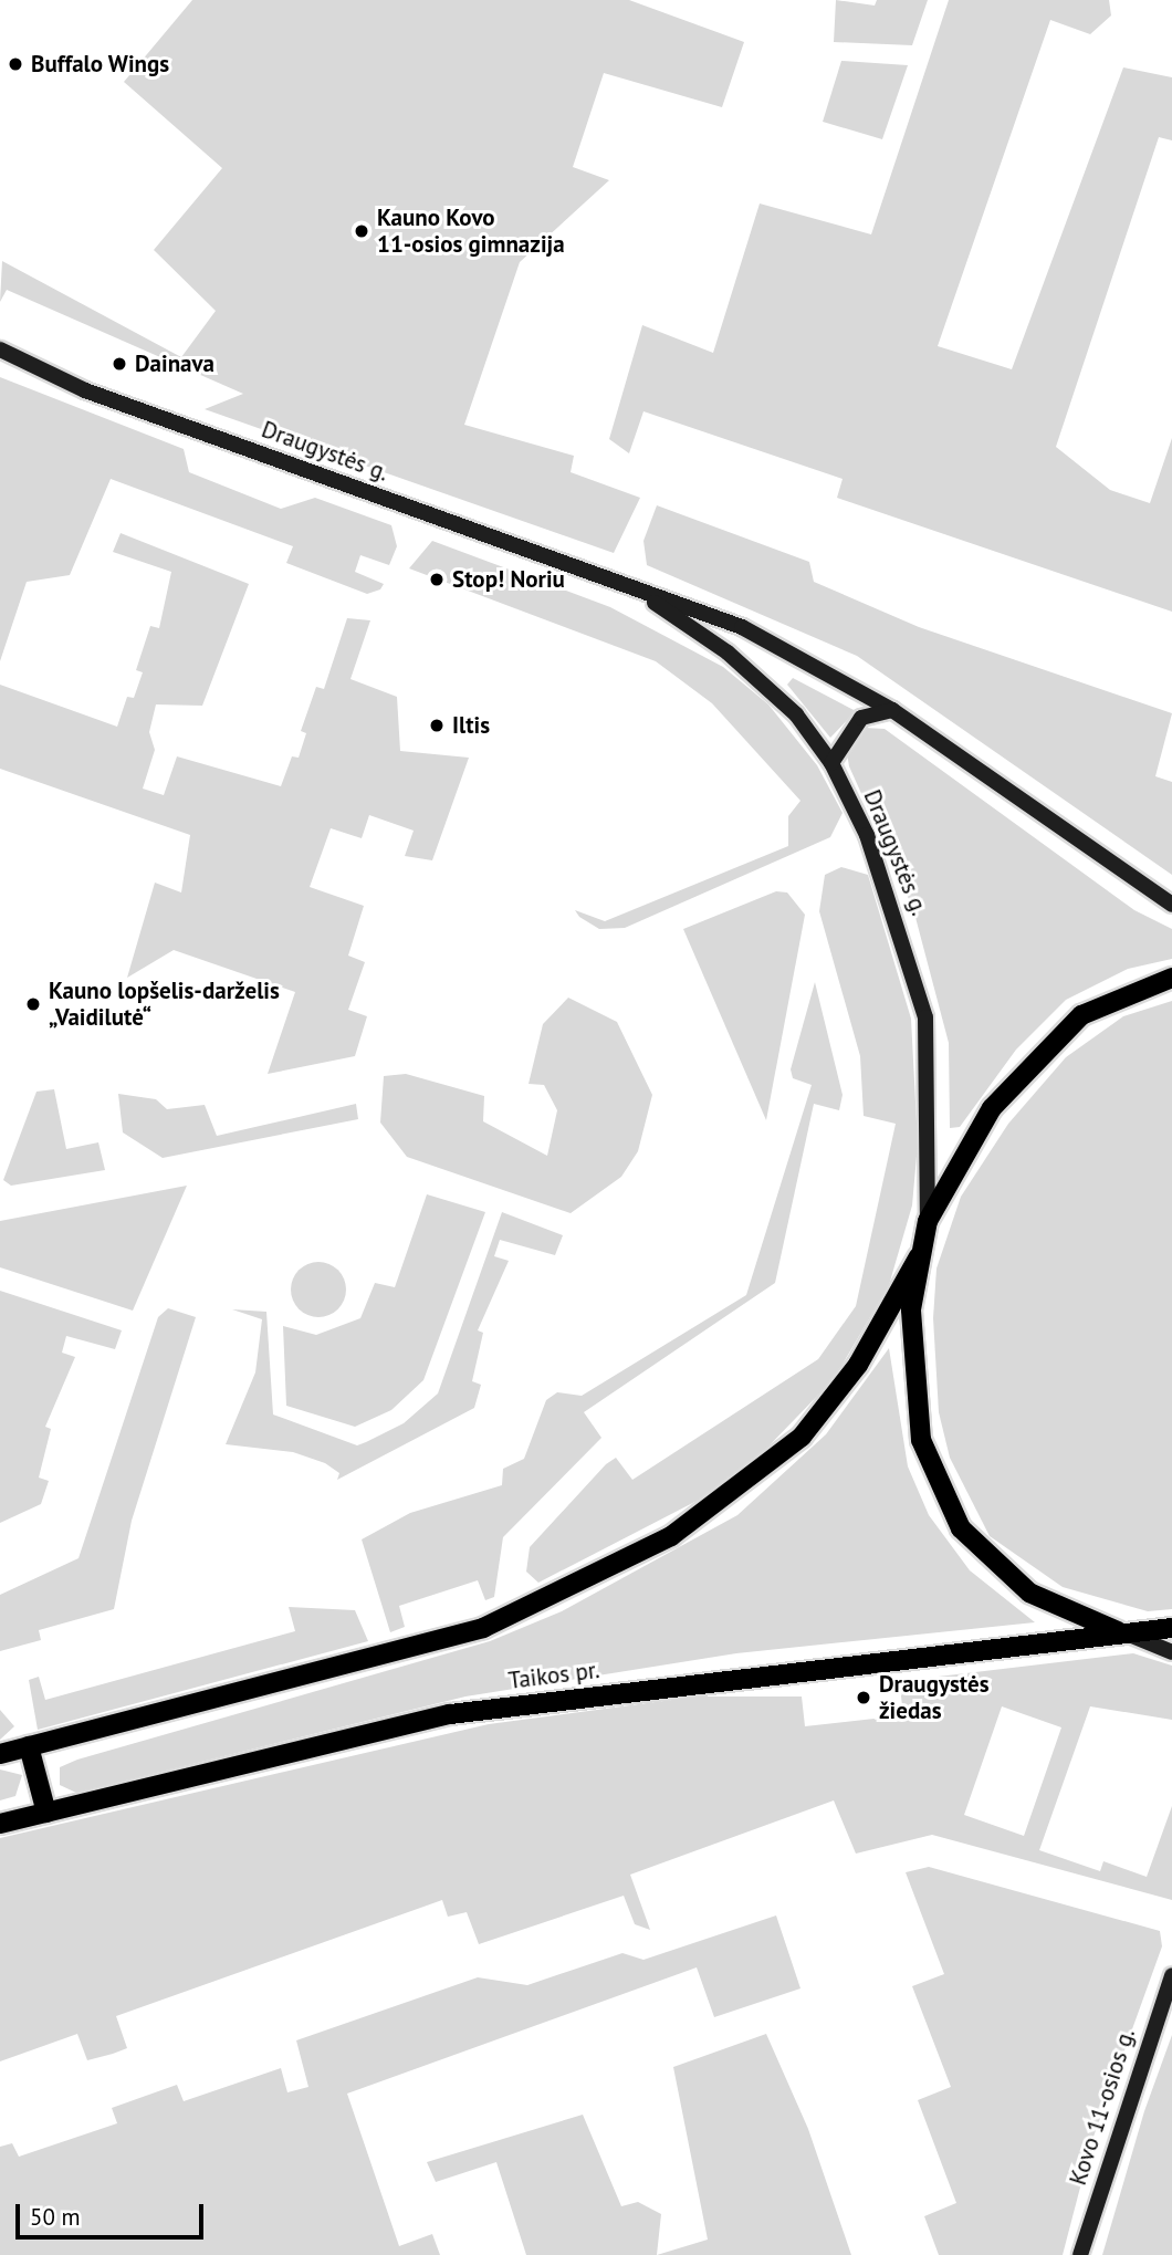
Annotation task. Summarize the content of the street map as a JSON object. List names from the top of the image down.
{
  "streets": {
    "main road": ["Draugystės g.", "Taikos pr.", "Kovo 11-osios g."]
  },
  "places": [
    "Buffalo Wings",
    "Kauno Kovo 11-osios gimnazija",
    "Dainava",
    "Stop! Noriu",
    "Iltis",
    "Kauno lopšelis-darželis „Vaidilutė“",
    "Draugystės žiedas"
  ],
  "scale_bar": "50 m"
}
